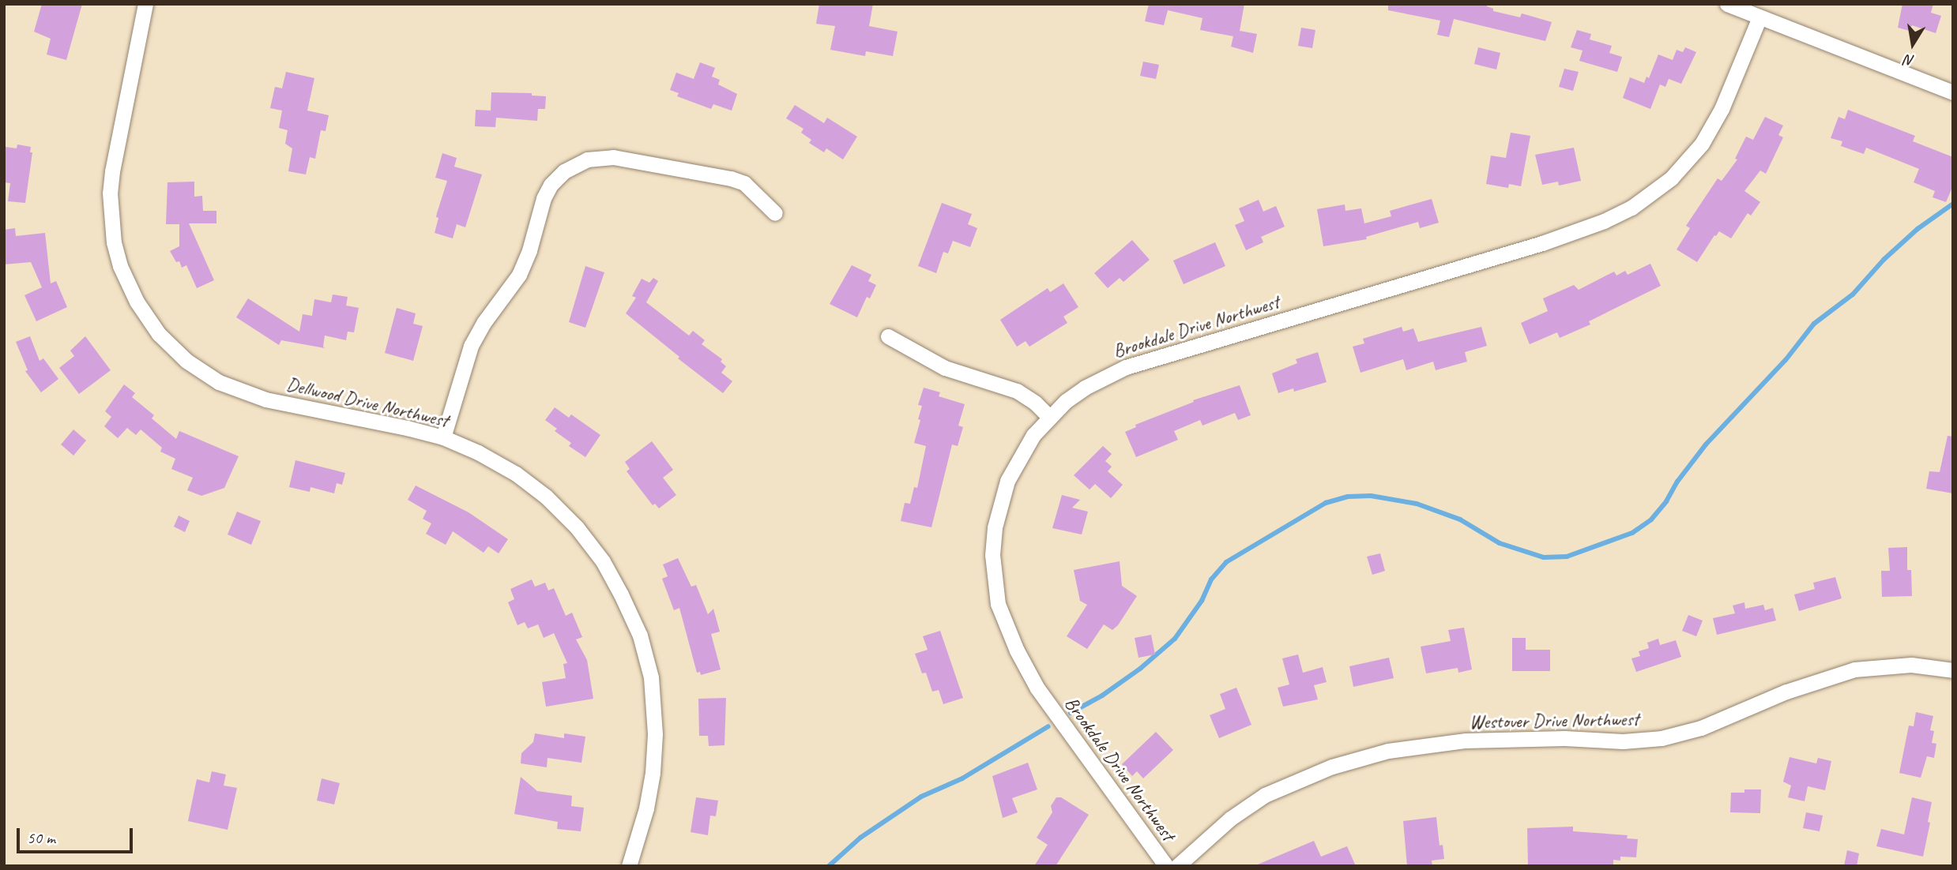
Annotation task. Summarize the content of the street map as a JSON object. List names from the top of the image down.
{
  "streets": {
    "street": ["Brookdale Drive Northwest", "Dellwood Drive Northwest", "Westover Drive Northwest"]
  },
  "scale_bar": "50 m",
  "north": "bottom"
}
